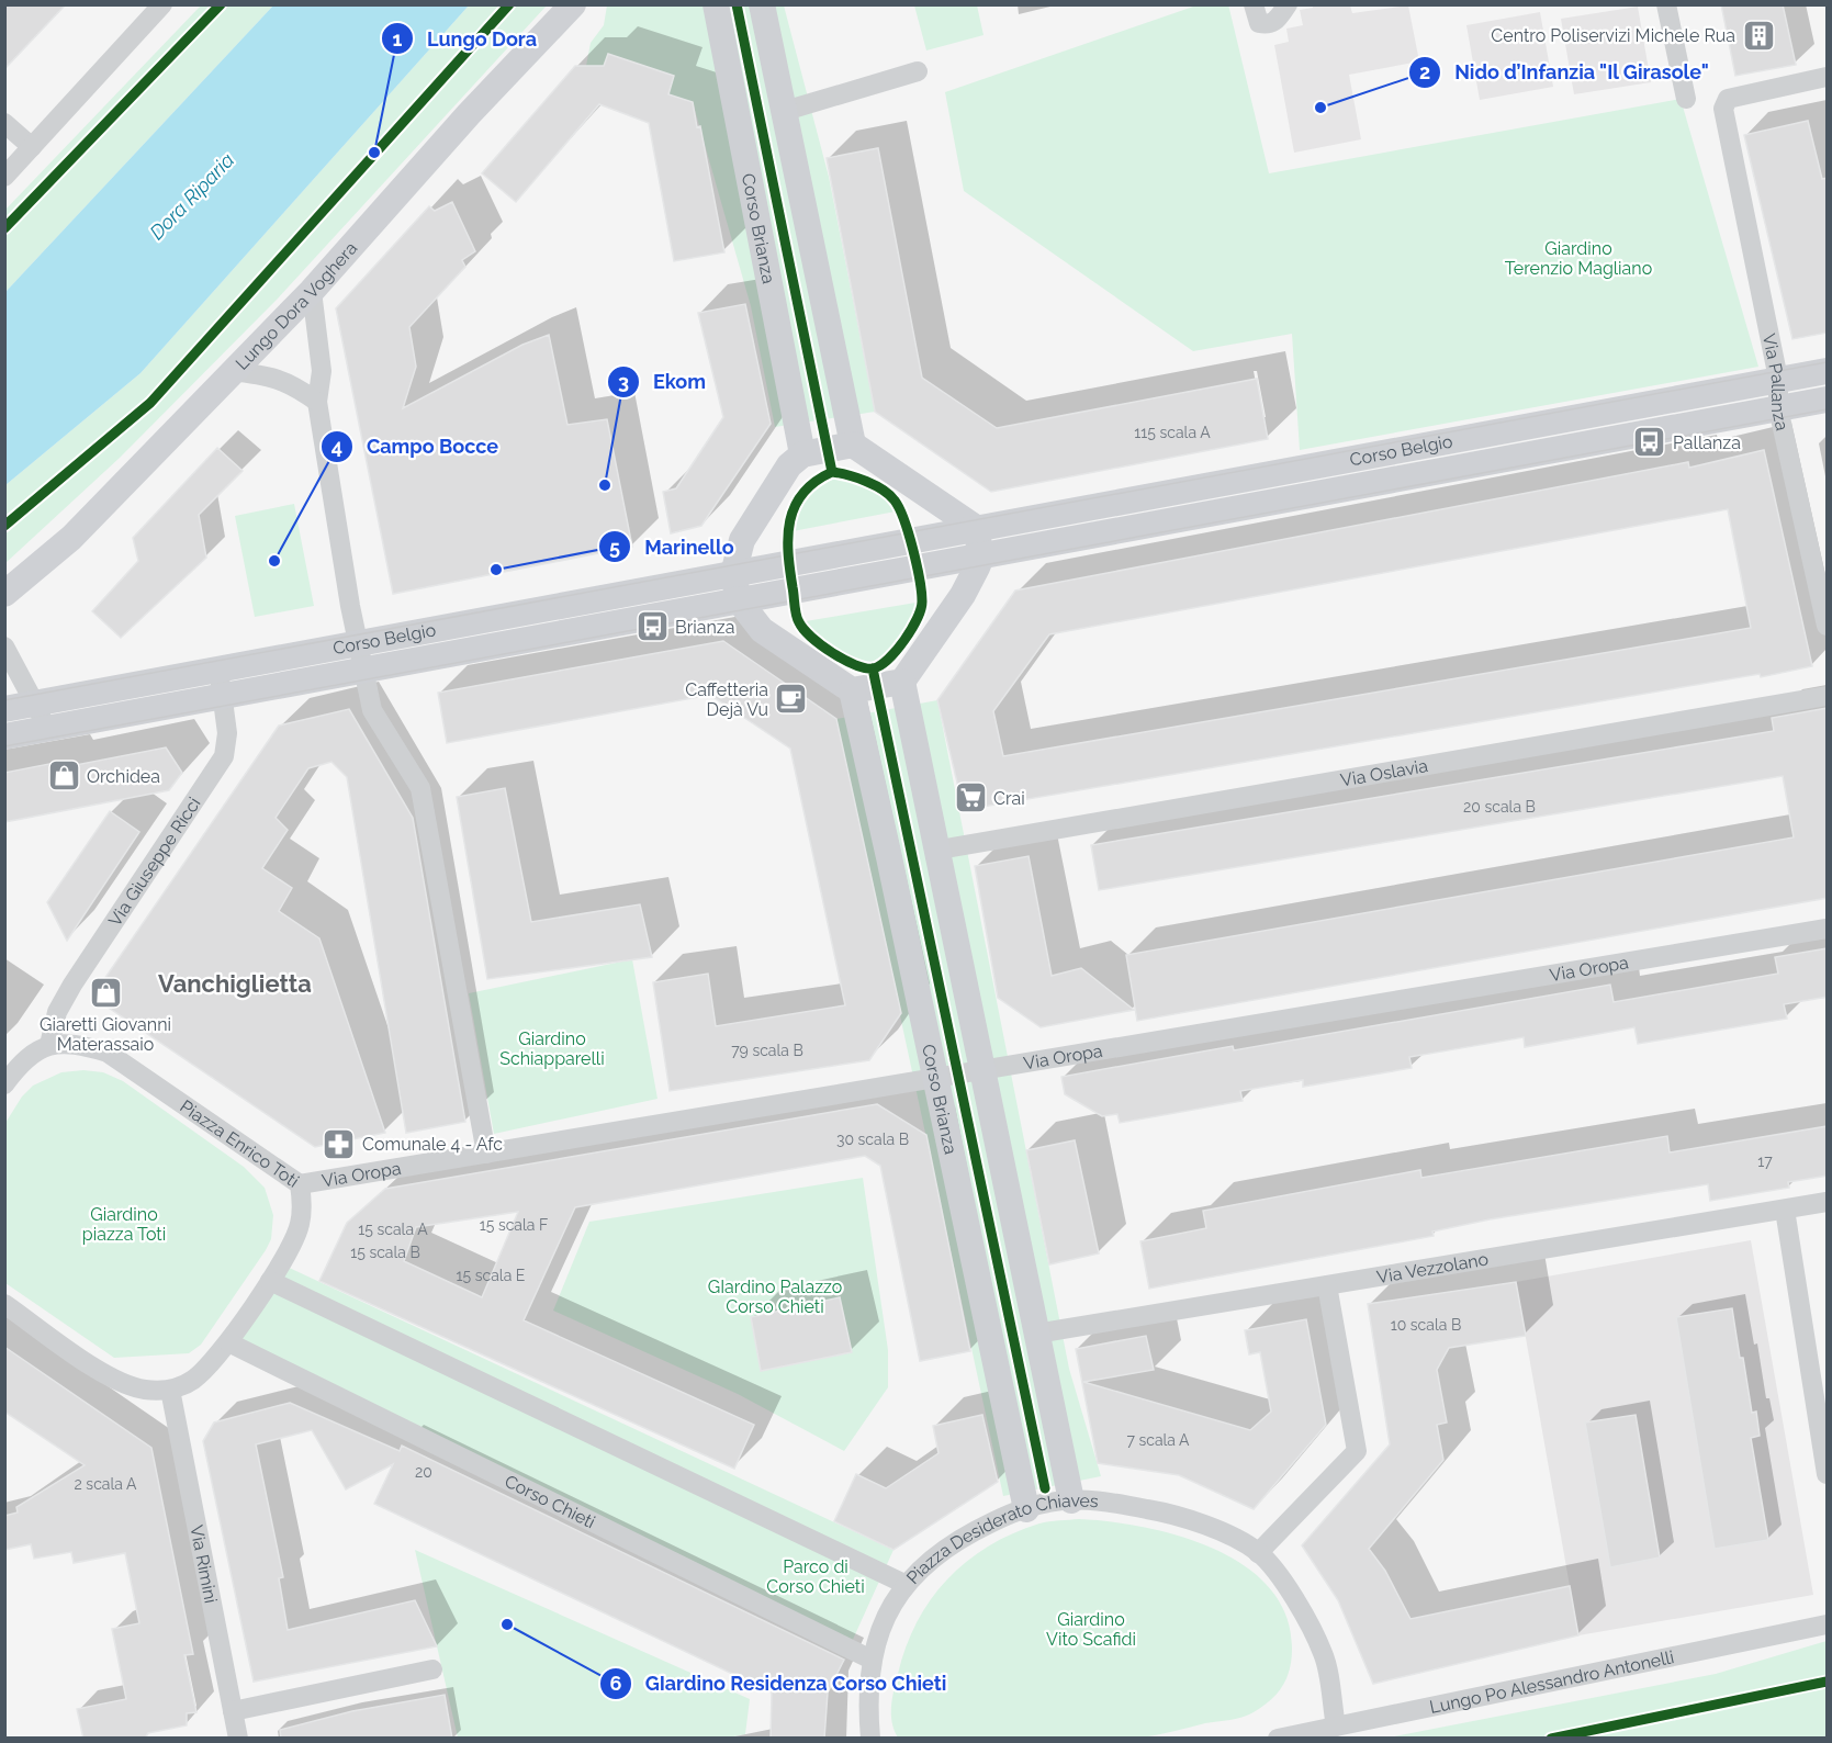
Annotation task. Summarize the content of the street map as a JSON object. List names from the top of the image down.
{
  "streets": {
    "street": [
      "Corso Brianza",
      "Lungo Dora Voghera",
      "Via Pallanza",
      "Corso Belgio",
      "Via Oslavia",
      "Via Giuseppe Ricci",
      "Via Oropa",
      "Piazza Enrico Toti",
      "Via Vezzolano",
      "Corso Chieti",
      "Piazza Desiderato Chiaves",
      "Via Rimini",
      "Lungo Po Alessandro Antonelli"
    ]
  },
  "crossings": [
    ["Corso Brianza", "Via Oropa"],
    ["Corso Brianza", "Piazza Desiderato Chiaves"],
    ["Via Pallanza", "Corso Belgio"],
    ["Corso Belgio", "Via Giuseppe Ricci"],
    ["Corso Belgio", "Via Oropa"],
    ["Via Giuseppe Ricci", "Piazza Enrico Toti"],
    ["Via Oropa", "Piazza Enrico Toti"],
    ["Piazza Enrico Toti", "Corso Chieti"],
    ["Piazza Enrico Toti", "Via Rimini"],
    ["Corso Chieti", "Piazza Desiderato Chiaves"],
    ["Piazza Desiderato Chiaves", "Lungo Po Alessandro Antonelli"]
  ],
  "districts": ["Vanchiglietta"],
  "water": ["Dora Riparia"],
  "parks": [
    "Giardino Terenzio Magliano",
    "Giardino Schiapparelli",
    "Giardino piazza Toti",
    "GIardino Palazzo Corso Chieti",
    "Parco di Corso Chieti",
    "Giardino Vito Scafidi"
  ],
  "places": {
    "building": ["Centro Poliservizi Michele Rua"],
    "other": [
      "Nido d’Infanzia \"Il Girasole\"",
      "Lungo Dora",
      "Ekom",
      "Campo Bocce",
      "Marinello",
      "GIardino Residenza Corso Chieti"
    ],
    "bus stop": ["Pallanza", "Brianza"],
    "cafe": ["Caffetteria Dejà Vu"],
    "shop": ["Orchidea", "Giaretti Giovanni Materassaio"],
    "supermarket": ["Crai"],
    "pharmacy": ["Comunale 4 - Afc"]
  },
  "house_numbers": [
    "115 scala A",
    "20 scala B",
    "79 scala B",
    "30 scala B",
    "17",
    "15 scala F",
    "15 scala A",
    "15 scala B",
    "15 scala E",
    "10 scala B",
    "7 scala A",
    "20",
    "2 scala A"
  ]
}
